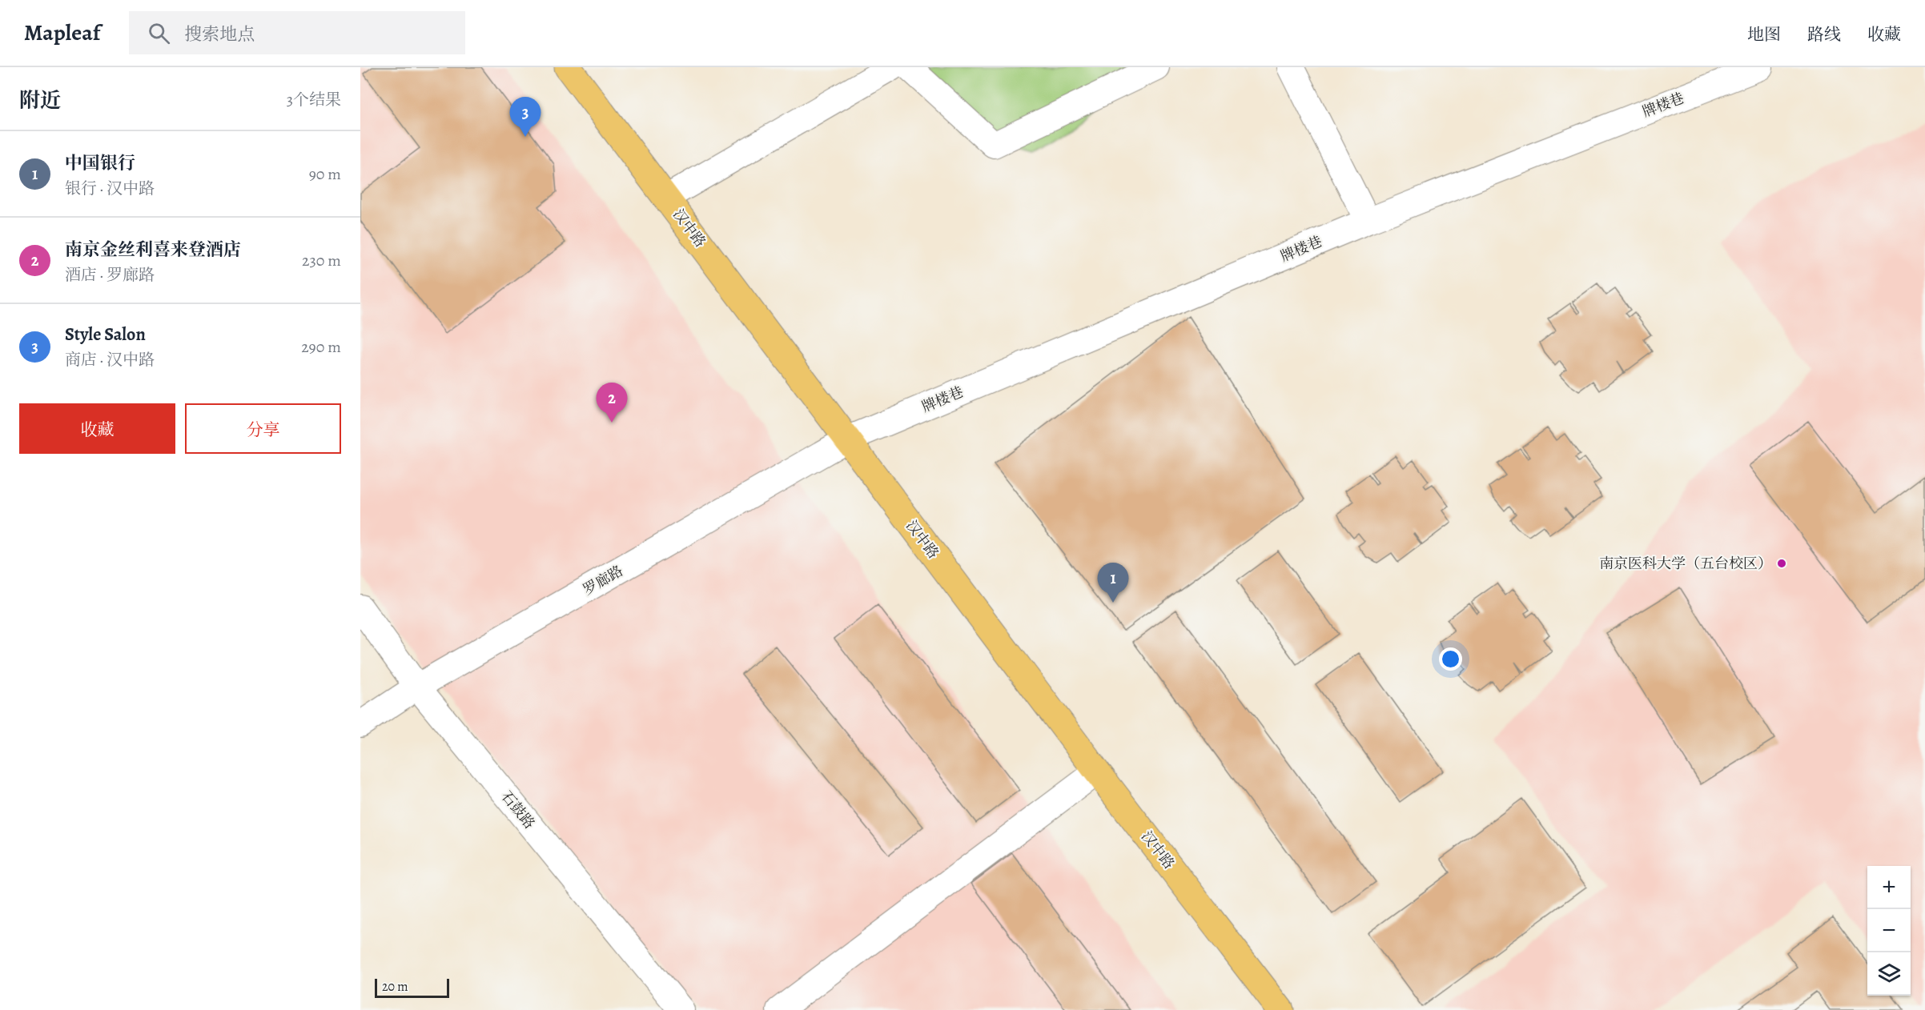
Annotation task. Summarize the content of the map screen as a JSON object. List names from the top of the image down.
{
  "streets": {
    "main road": ["汉中路"],
    "street": ["牌楼巷", "罗廊路", "石鼓路"]
  },
  "crossings": [
    ["牌楼巷", "汉中路"],
    ["牌楼巷", "罗廊路"],
    ["汉中路", "罗廊路"],
    ["罗廊路", "石鼓路"]
  ],
  "places": ["南京医科大学（五台校区）"],
  "scale_bar": "20 m",
  "page": {
    "header": "Mapleaf",
    "search": "搜索地点",
    "nav": ["地图", "路线", "收藏"],
    "heading": ["附近", "3个结果"],
    "pins": ["3", "2", "1"],
    "list": [
      {
        "mark": "1",
        "name": "中国银行",
        "note": "银行 · 汉中路",
        "value": "90 m"
      },
      {
        "mark": "2",
        "name": "南京金丝利喜来登酒店",
        "note": "酒店 · 罗廊路",
        "value": "230 m"
      },
      {
        "mark": "3",
        "name": "Style Salon",
        "note": "商店 · 汉中路",
        "value": "290 m"
      }
    ],
    "buttons": ["收藏", "分享"],
    "map_buttons": ["+", "−"],
    "scale": "20 m"
  }
}
